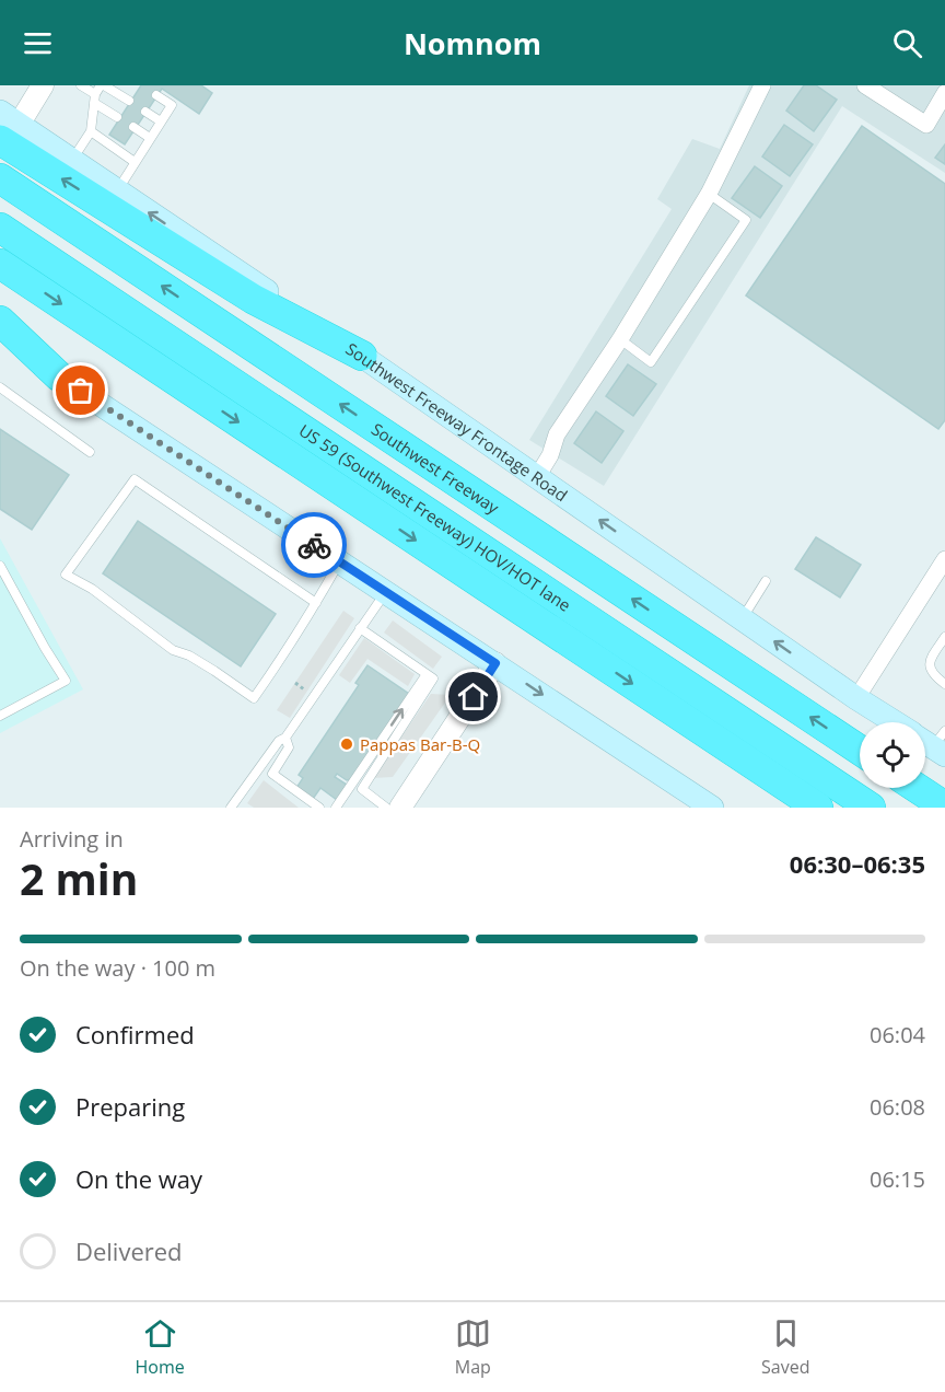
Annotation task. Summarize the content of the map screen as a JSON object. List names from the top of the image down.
{
  "streets": {
    "highway": ["Southwest Freeway", "US 59 (Southwest Freeway) HOV/HOT lane"],
    "main road": ["Southwest Freeway Frontage Road"]
  },
  "places": ["Pappas Bar-B-Q"],
  "page": {
    "header": "Nomnom",
    "heading": ["2 min", "Arriving in", "06:30–06:35"],
    "bar": "On the way · 100 m",
    "list": [
      ["Confirmed", "06:04"],
      ["Preparing", "06:08"],
      ["On the way", "06:15"],
      "Delivered"
    ],
    "tabs": ["Home", "Map", "Saved"]
  }
}
